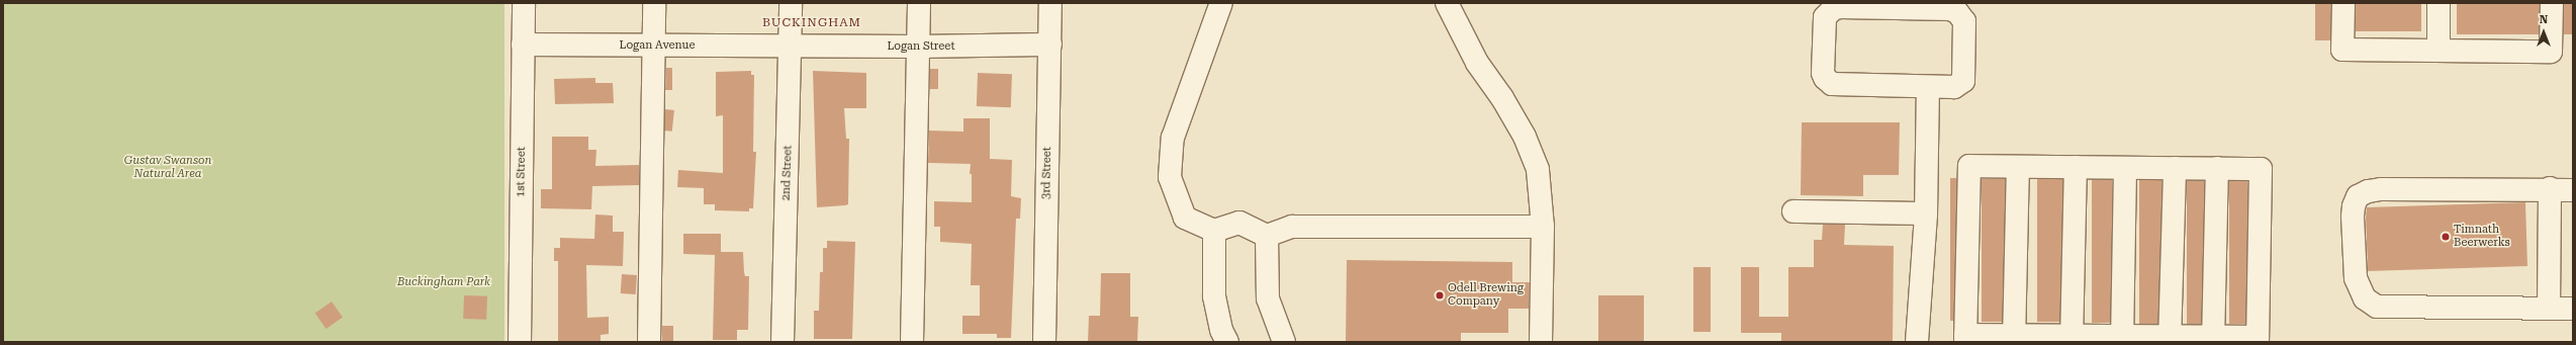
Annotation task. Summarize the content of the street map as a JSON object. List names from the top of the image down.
{
  "streets": {
    "street": [
      "Logan Avenue",
      "Logan Street",
      "1st Street",
      "2nd Street",
      "3rd Street"
    ]
  },
  "crossings": [
    ["Logan Avenue", "Logan Street"],
    ["Logan Avenue", "1st Street"],
    ["Logan Avenue", "2nd Street"],
    ["Logan Street", "2nd Street"],
    ["Logan Street", "3rd Street"]
  ],
  "districts": ["BUCKINGHAM"],
  "parks": ["Gustav Swanson Natural Area", "Buckingham Park"],
  "places": ["Timnath Beerwerks", "Odell Brewing Company"],
  "north": "top"
}
